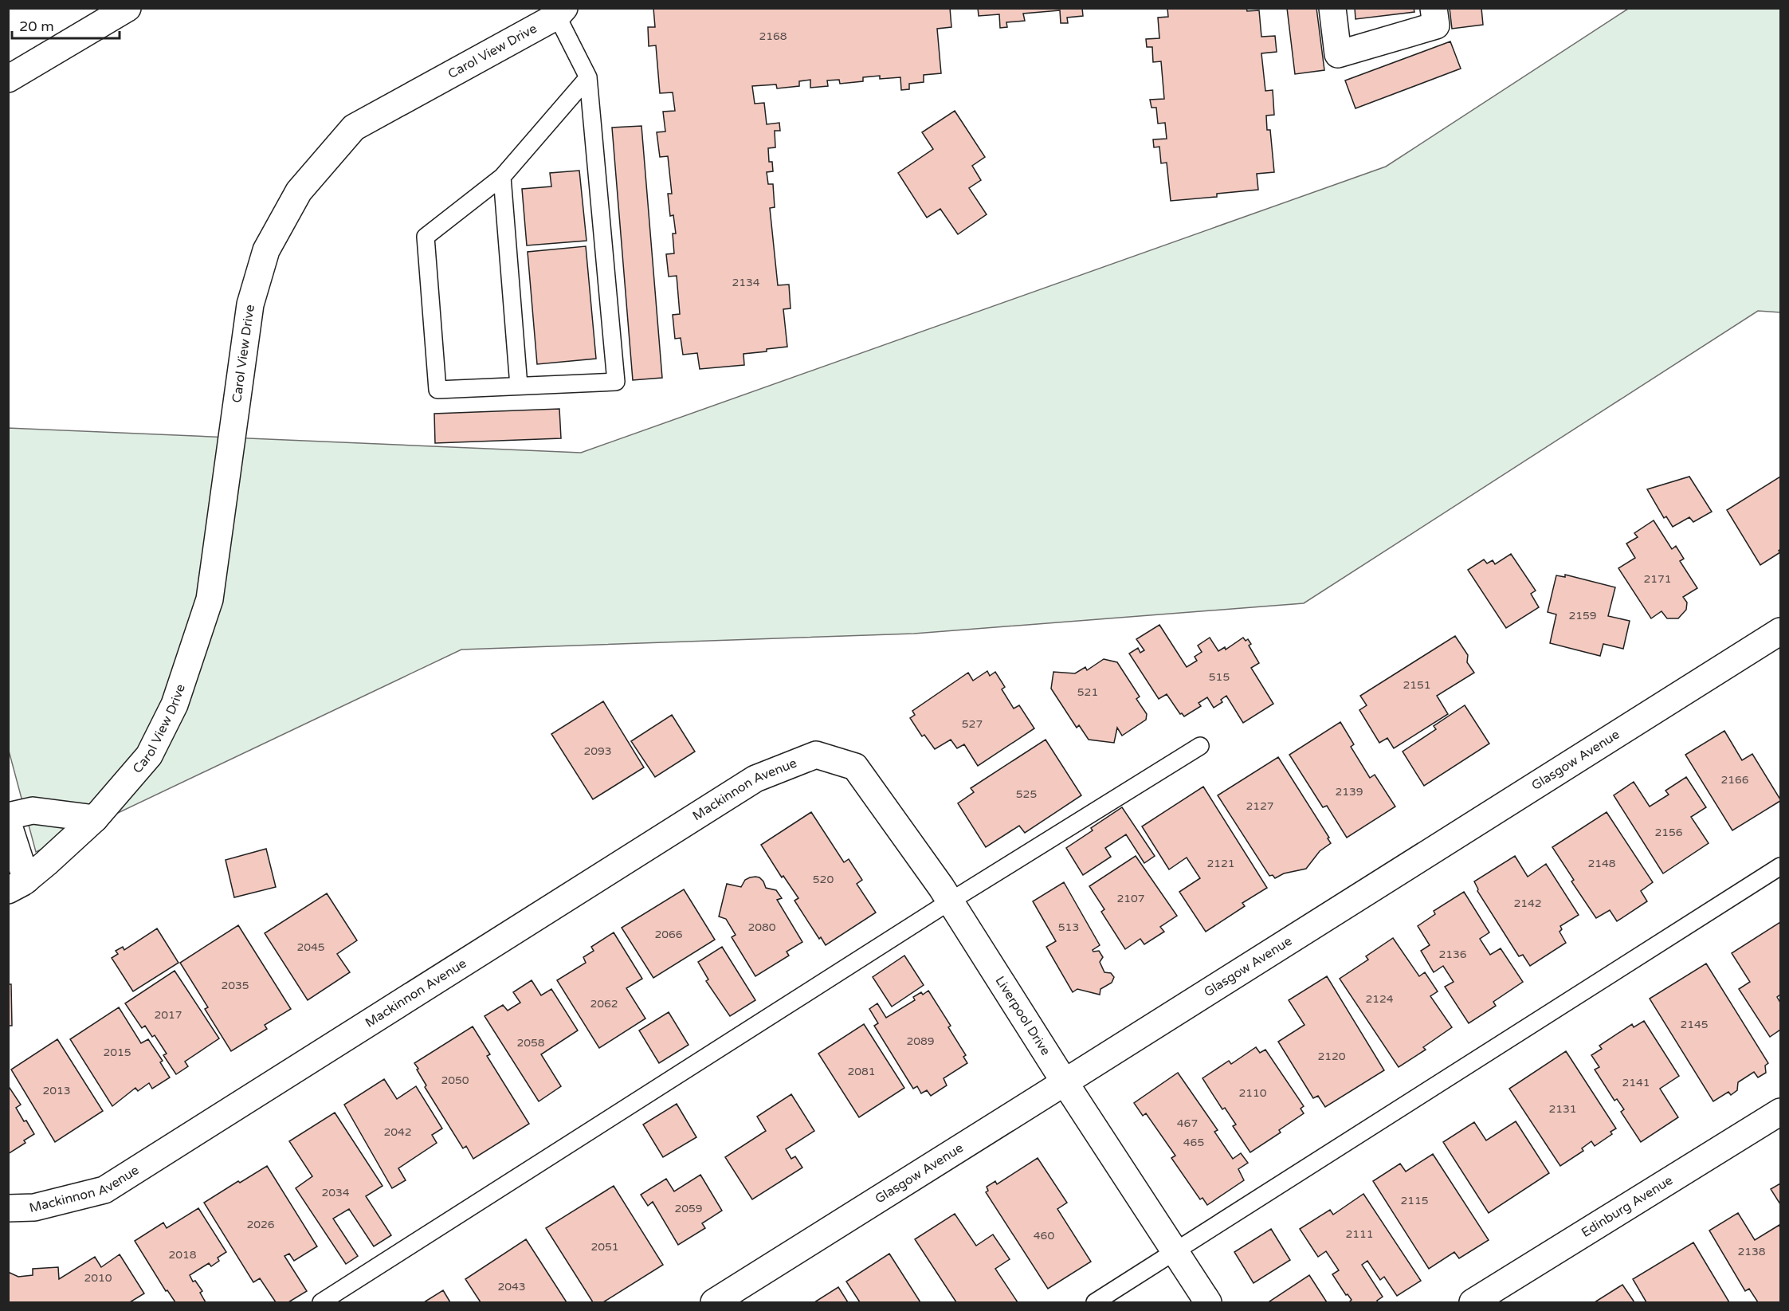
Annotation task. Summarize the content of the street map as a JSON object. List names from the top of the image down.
{
  "streets": {
    "main road": [
      "Carol View Drive",
      "Glasgow Avenue",
      "Mackinnon Avenue",
      "Liverpool Drive",
      "Edinburg Avenue"
    ]
  },
  "crossings": [
    ["Glasgow Avenue", "Liverpool Drive"],
    ["Mackinnon Avenue", "Liverpool Drive"]
  ],
  "house_numbers": [
    "2168",
    "2134",
    "2171",
    "2159",
    "515",
    "2151",
    "521",
    "527",
    "2093",
    "2166",
    "2139",
    "525",
    "2127",
    "2156",
    "2121",
    "2148",
    "520",
    "2107",
    "2142",
    "2080",
    "513",
    "2066",
    "2045",
    "2136",
    "2035",
    "2124",
    "2062",
    "2017",
    "2145",
    "2089",
    "2058",
    "2015",
    "2120",
    "2081",
    "2050",
    "2141",
    "2013",
    "2110",
    "2131",
    "467",
    "2042",
    "465",
    "2034",
    "2115",
    "2059",
    "2026",
    "2111",
    "460",
    "2051",
    "2138",
    "2018",
    "2010",
    "2043"
  ],
  "scale_bar": "20 m"
}
